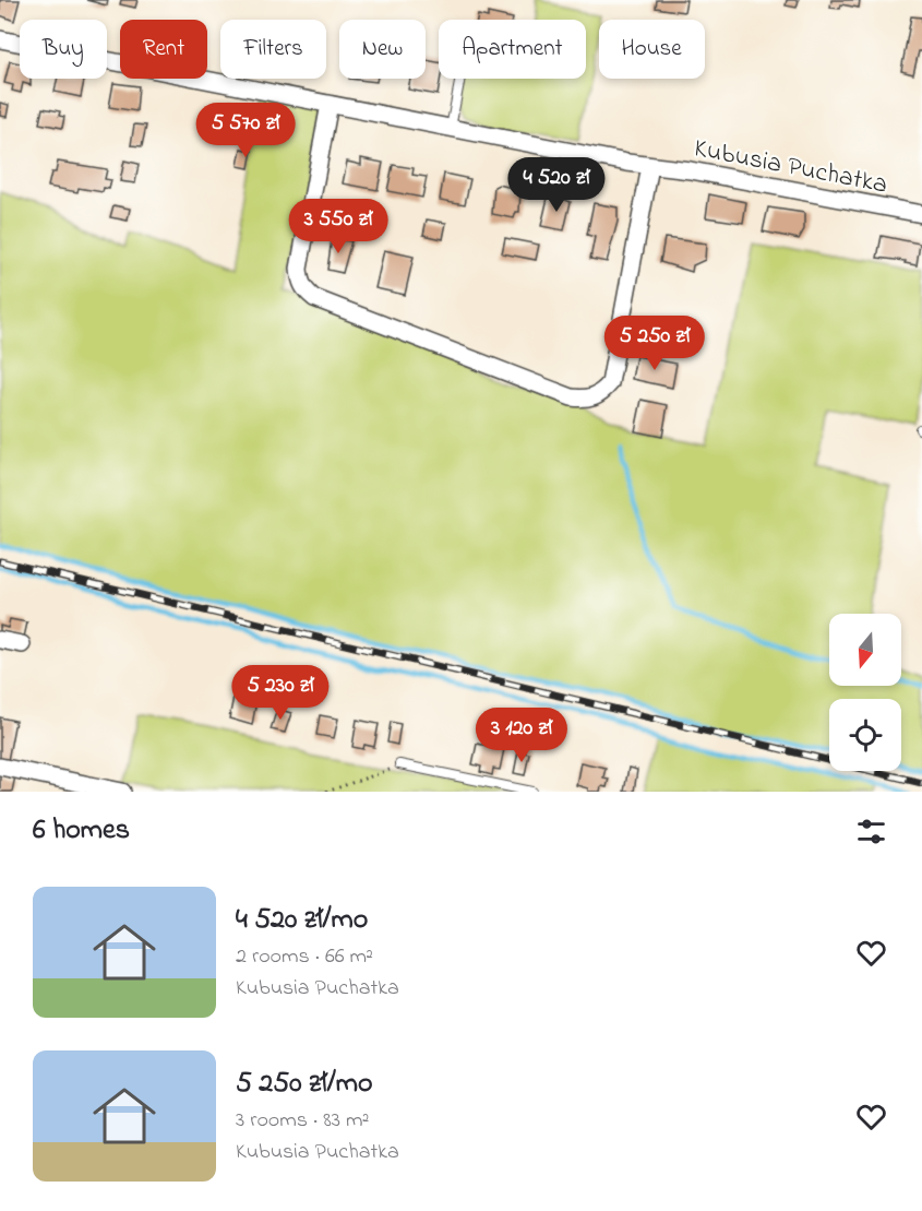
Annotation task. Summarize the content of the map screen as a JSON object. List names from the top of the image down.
{
  "streets": {
    "street": ["Kubusia Puchatka"]
  },
  "north": "bottom",
  "page": {
    "chip": [
      "Buy",
      "Rent",
      "Filters",
      "New",
      "Apartment",
      "House"
    ],
    "price": [
      "5 570 zł",
      "4 520 zł",
      "3 550 zł",
      "5 250 zł",
      "5 230 zł",
      "3 120 zł"
    ],
    "heading": "6 homes",
    "list": [
      {
        "name": "4 520 zł/mo",
        "note": "2 rooms · 66 m² · Kubusia Puchatka"
      },
      {
        "name": "5 250 zł/mo",
        "note": "3 rooms · 83 m² · Kubusia Puchatka"
      }
    ]
  }
}
